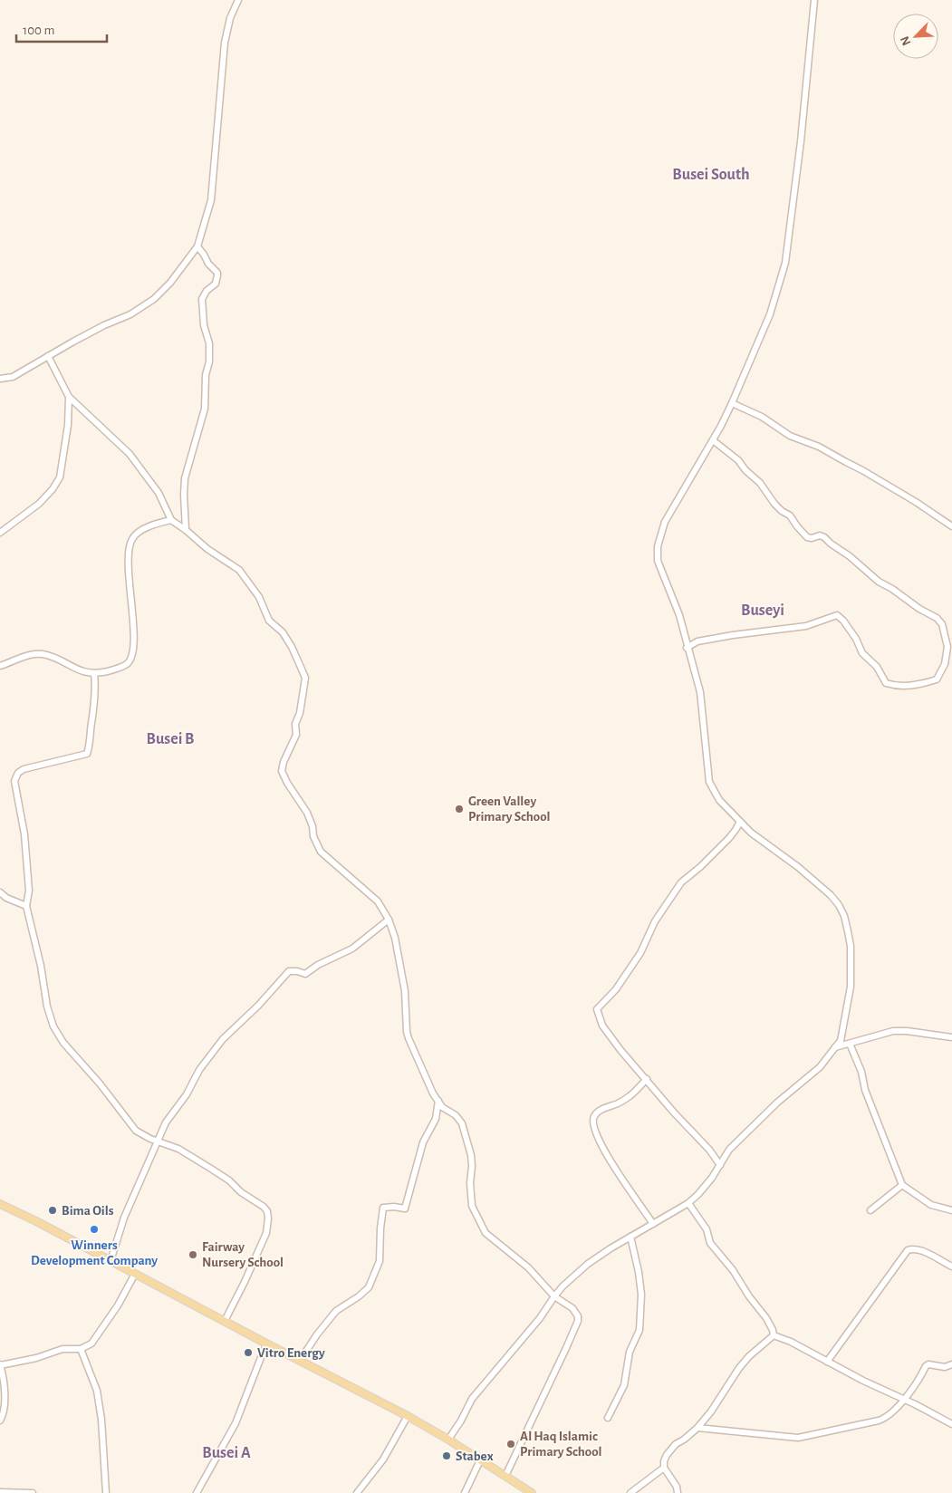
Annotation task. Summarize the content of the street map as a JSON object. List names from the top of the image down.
{
  "districts": [
    "Busei South",
    "Buseyi",
    "Busei B",
    "Busei A"
  ],
  "places": [
    "Green Valley Primary School",
    "Bima Oils",
    "Winners Development Company",
    "Fairway Nursery School",
    "Vitro Energy",
    "Al Haq Islamic Primary School",
    "Stabex"
  ],
  "scale_bar": "100 m",
  "north": "bottom left"
}
